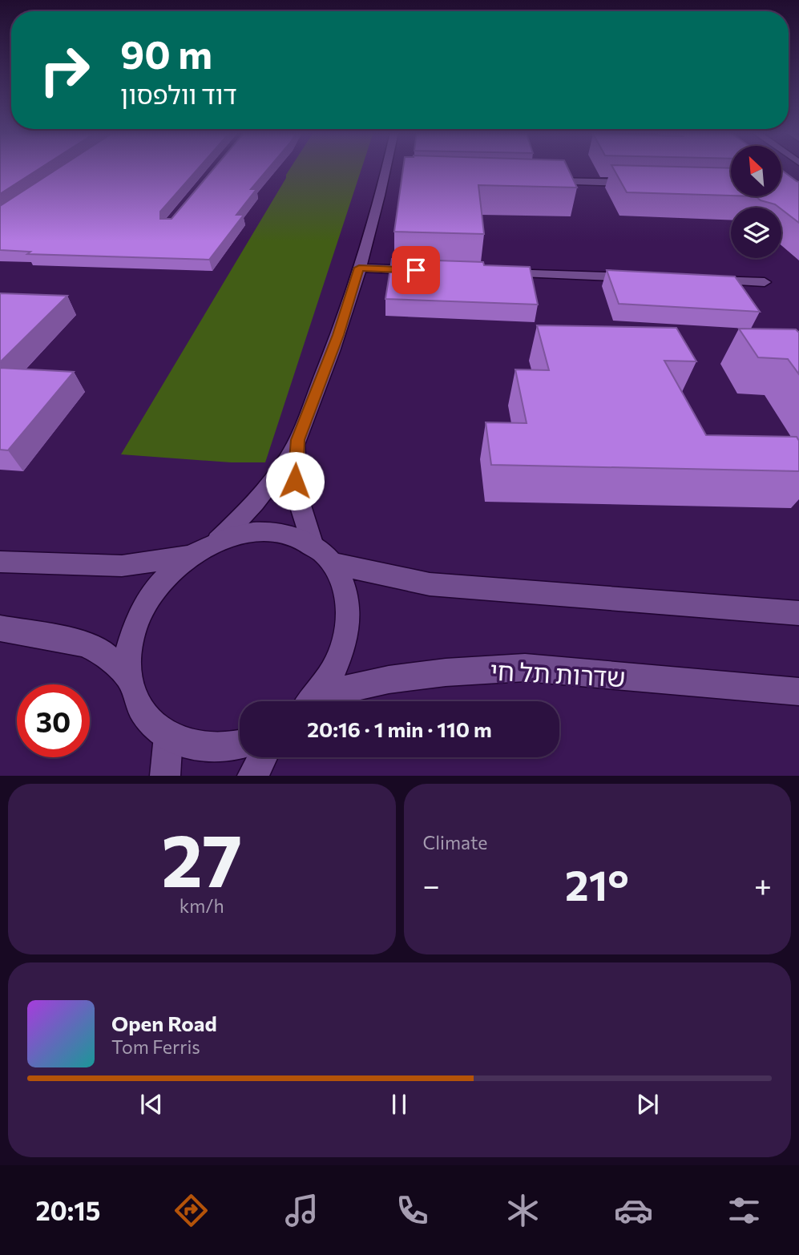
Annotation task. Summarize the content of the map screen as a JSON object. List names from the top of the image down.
{
  "streets": {
    "street": ["שדרות תל חי"]
  },
  "north": "top left",
  "page": {
    "turn": ["90 m", "דוד וולפסון"],
    "limit": "30",
    "trip": "20:16 · 1 min · 110 m",
    "tile": [
      ["27", "km/h"],
      "Climate"
    ],
    "heat": ["−", "21°", "+"],
    "song": ["Open Road", "Tom Ferris"],
    "tabs": "20:15"
  }
}
